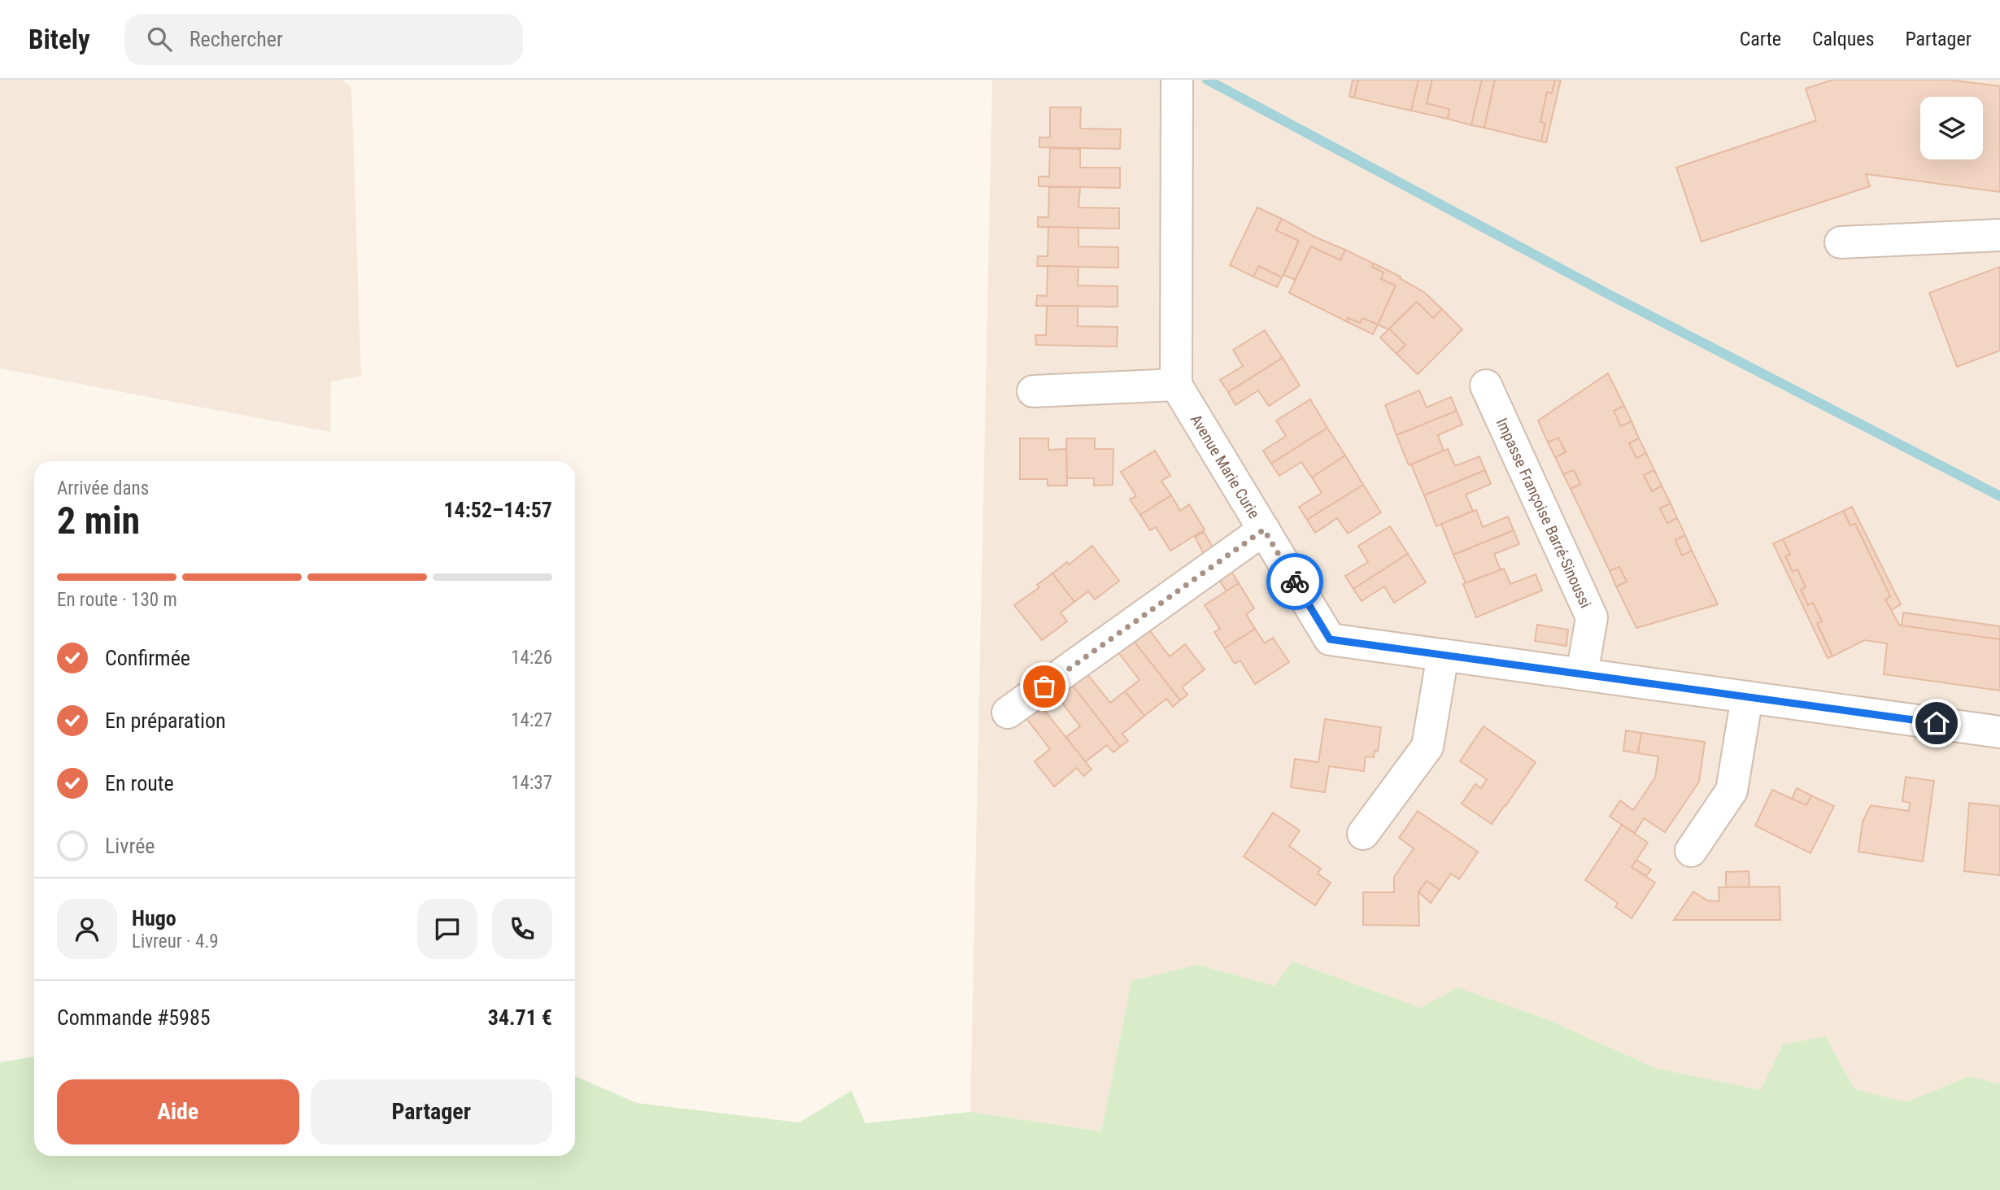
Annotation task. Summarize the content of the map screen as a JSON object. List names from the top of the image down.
{
  "streets": {
    "street": ["Avenue Marie Curie", "Impasse Françoise Barré-Sinoussi"]
  },
  "crossings": [
    ["Avenue Marie Curie", "Impasse Françoise Barré-Sinoussi"]
  ],
  "page": {
    "header": "Bitely",
    "search": "Rechercher",
    "nav": ["Carte", "Calques", "Partager"],
    "heading": ["2 min", "Arrivée dans", "14:52–14:57"],
    "panel": [
      "Hugo",
      "Livreur · 4.9",
      "Commande #5985",
      "34.71 €"
    ],
    "bar": "En route · 130 m",
    "list": [
      ["Confirmée", "14:26"],
      ["En préparation", "14:27"],
      ["En route", "14:37"],
      "Livrée"
    ],
    "buttons": ["Aide", "Partager"]
  }
}
